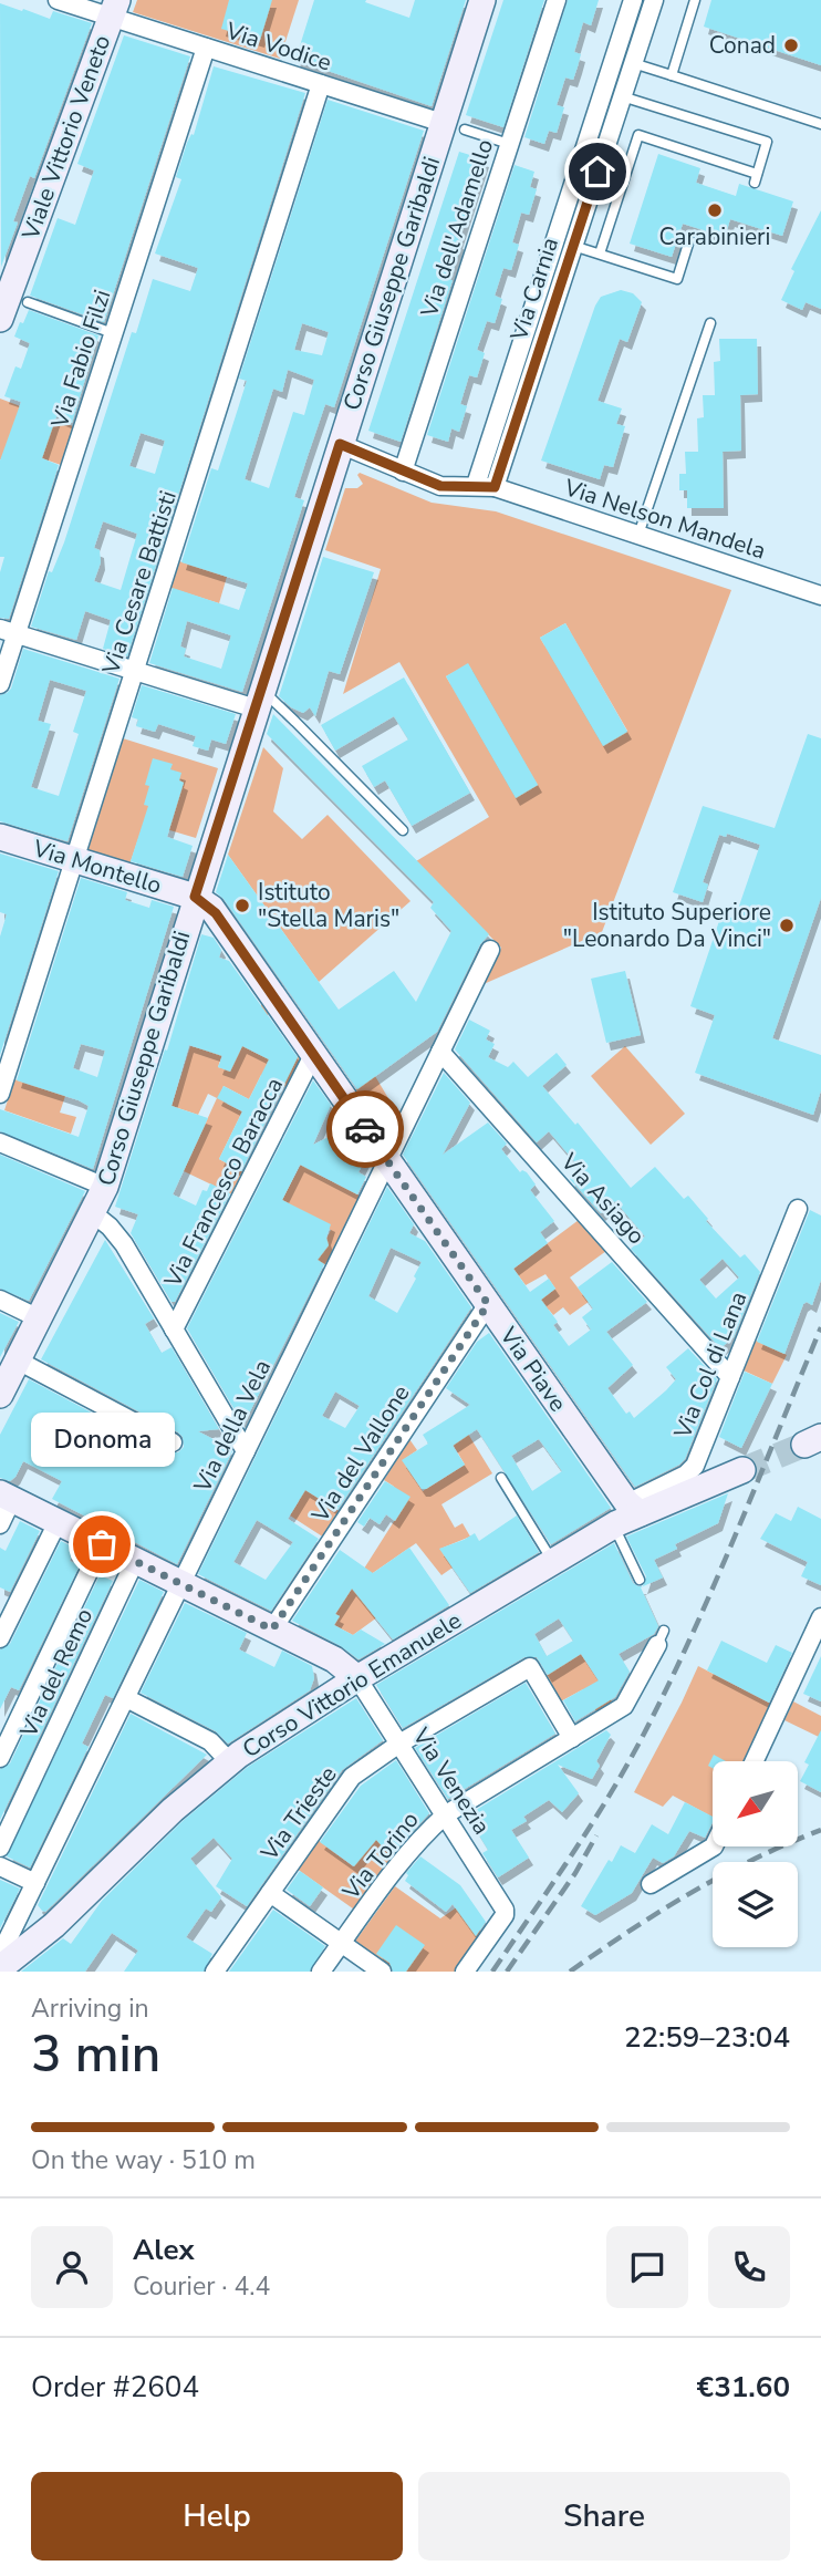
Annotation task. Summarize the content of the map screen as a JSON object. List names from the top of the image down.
{
  "streets": {
    "street": [
      "Via Vodice",
      "Viale Vittorio Veneto",
      "Via dell'Adamello",
      "Corso Giuseppe Garibaldi",
      "Via Carnia",
      "Via Fabio Filzi",
      "Via Nelson Mandela",
      "Via Cesare Battisti",
      "Via Montello",
      "Via Francesco Baracca",
      "Via Asiago",
      "Via Col di Lana",
      "Via Piave",
      "Via della Vela",
      "Via del Vallone",
      "Via del Remo",
      "Corso Vittorio Emanuele",
      "Via Venezia",
      "Via Trieste",
      "Via Torino"
    ]
  },
  "crossings": [
    ["Via Vodice", "Viale Vittorio Veneto"],
    ["Via Vodice", "Corso Giuseppe Garibaldi"],
    ["Via Vodice", "Via Fabio Filzi"],
    ["Via Vodice", "Via Cesare Battisti"],
    ["Corso Giuseppe Garibaldi", "Via Montello"],
    ["Corso Giuseppe Garibaldi", "Via Piave"],
    ["Via Carnia", "Via Nelson Mandela"],
    ["Via Cesare Battisti", "Via Montello"],
    ["Via Montello", "Via Piave"],
    ["Via Francesco Baracca", "Via Piave"],
    ["Via Asiago", "Via Col di Lana"],
    ["Via Asiago", "Via della Vela"],
    ["Via Col di Lana", "Via Piave"],
    ["Via Col di Lana", "Corso Vittorio Emanuele"],
    ["Via Piave", "Via della Vela"],
    ["Via Piave", "Via del Vallone"],
    ["Via Piave", "Corso Vittorio Emanuele"],
    ["Via della Vela", "Corso Vittorio Emanuele"],
    ["Corso Vittorio Emanuele", "Via Venezia"],
    ["Via Venezia", "Via Trieste"],
    ["Via Venezia", "Via Torino"],
    ["Via Trieste", "Via Torino"]
  ],
  "places": [
    "Conad",
    "Carabinieri",
    "Istituto \"Stella Maris\"",
    "Istituto Superiore \"Leonardo Da Vinci\"",
    "Donoma"
  ],
  "north": "bottom left",
  "page": {
    "bubble": "Donoma",
    "heading": ["3 min", "Arriving in", "22:59–23:04"],
    "panel": [
      "Alex",
      "Courier · 4.4",
      "Order #2604",
      "€31.60"
    ],
    "bar": "On the way · 510 m",
    "buttons": ["Help", "Share"]
  }
}
